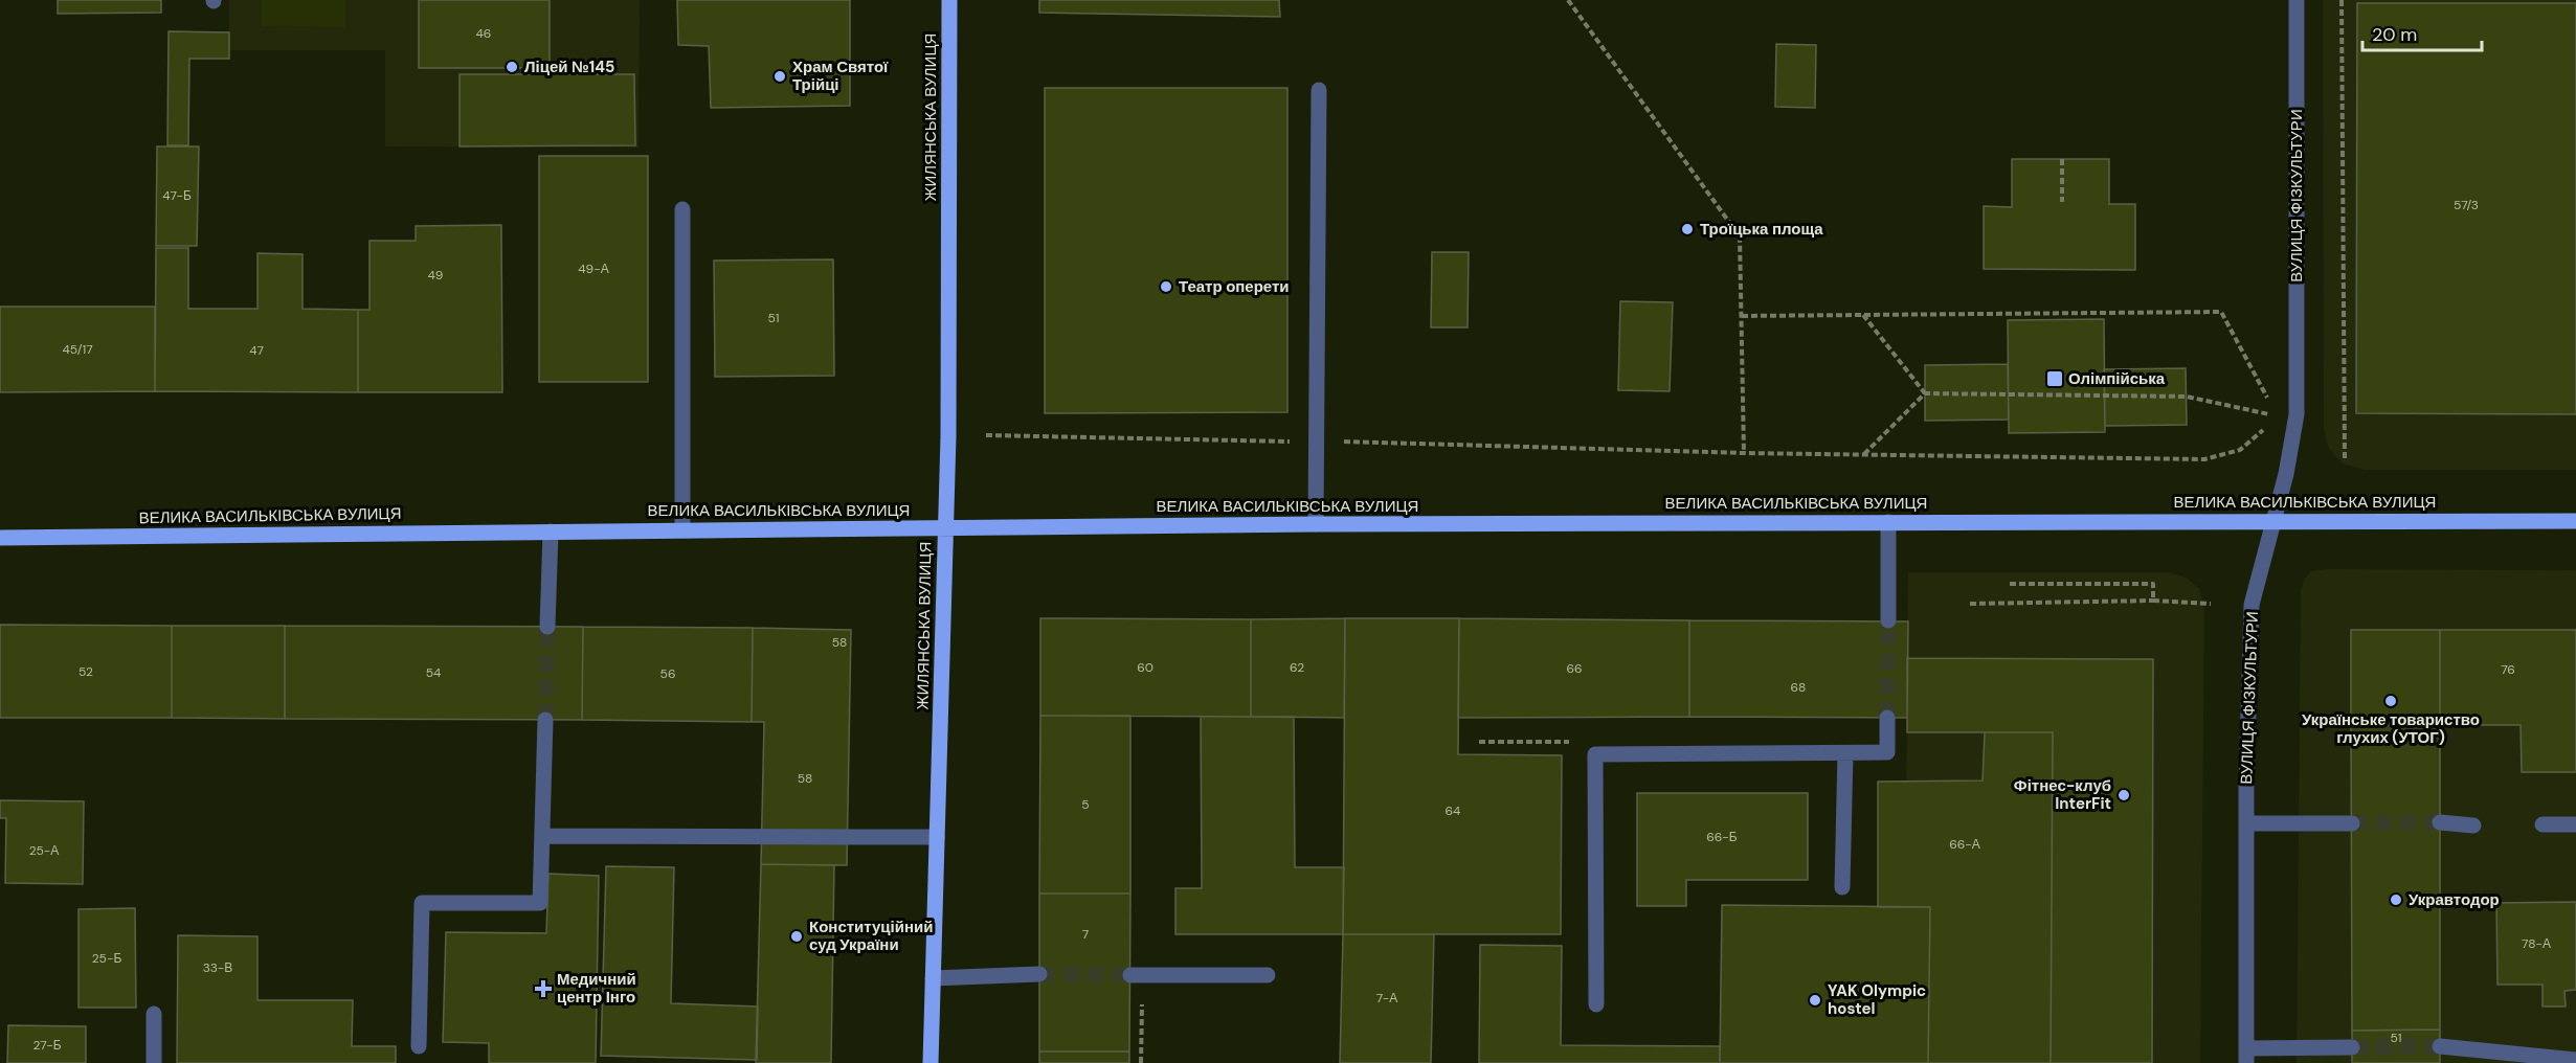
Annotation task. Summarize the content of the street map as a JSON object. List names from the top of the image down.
{
  "streets": {
    "main road": ["ЖИЛЯНСЬКА ВУЛИЦЯ", "ВЕЛИКА ВАСИЛЬКІВСЬКА ВУЛИЦЯ"],
    "street": ["ВУЛИЦЯ ФІЗКУЛЬТУРИ"]
  },
  "crossings": [
    ["ЖИЛЯНСЬКА ВУЛИЦЯ", "ВЕЛИКА ВАСИЛЬКІВСЬКА ВУЛИЦЯ"],
    ["ВУЛИЦЯ ФІЗКУЛЬТУРИ", "ВЕЛИКА ВАСИЛЬКІВСЬКА ВУЛИЦЯ"]
  ],
  "places": {
    "other": [
      "Ліцей №145",
      "Храм Святої Трійці",
      "Троїцька площа",
      "Театр оперети",
      "Українське товариство глухих (УТОГ)",
      "Фітнес-клуб InterFit",
      "Укравтодор",
      "Конституційний суд України",
      "YAK Olympic hostel"
    ],
    "transit": ["Олімпійська"],
    "health": ["Медичний центр Інго"]
  },
  "house_numbers": [
    "46",
    "47-Б",
    "57/3",
    "49-А",
    "49",
    "51",
    "45/17",
    "47",
    "58",
    "60",
    "62",
    "66",
    "76",
    "52",
    "54",
    "56",
    "68",
    "58",
    "5",
    "64",
    "66-Б",
    "66-А",
    "25-А",
    "7",
    "78-А",
    "25-Б",
    "33-В",
    "7-А",
    "51",
    "27-Б"
  ],
  "scale_bar": "20 m"
}
